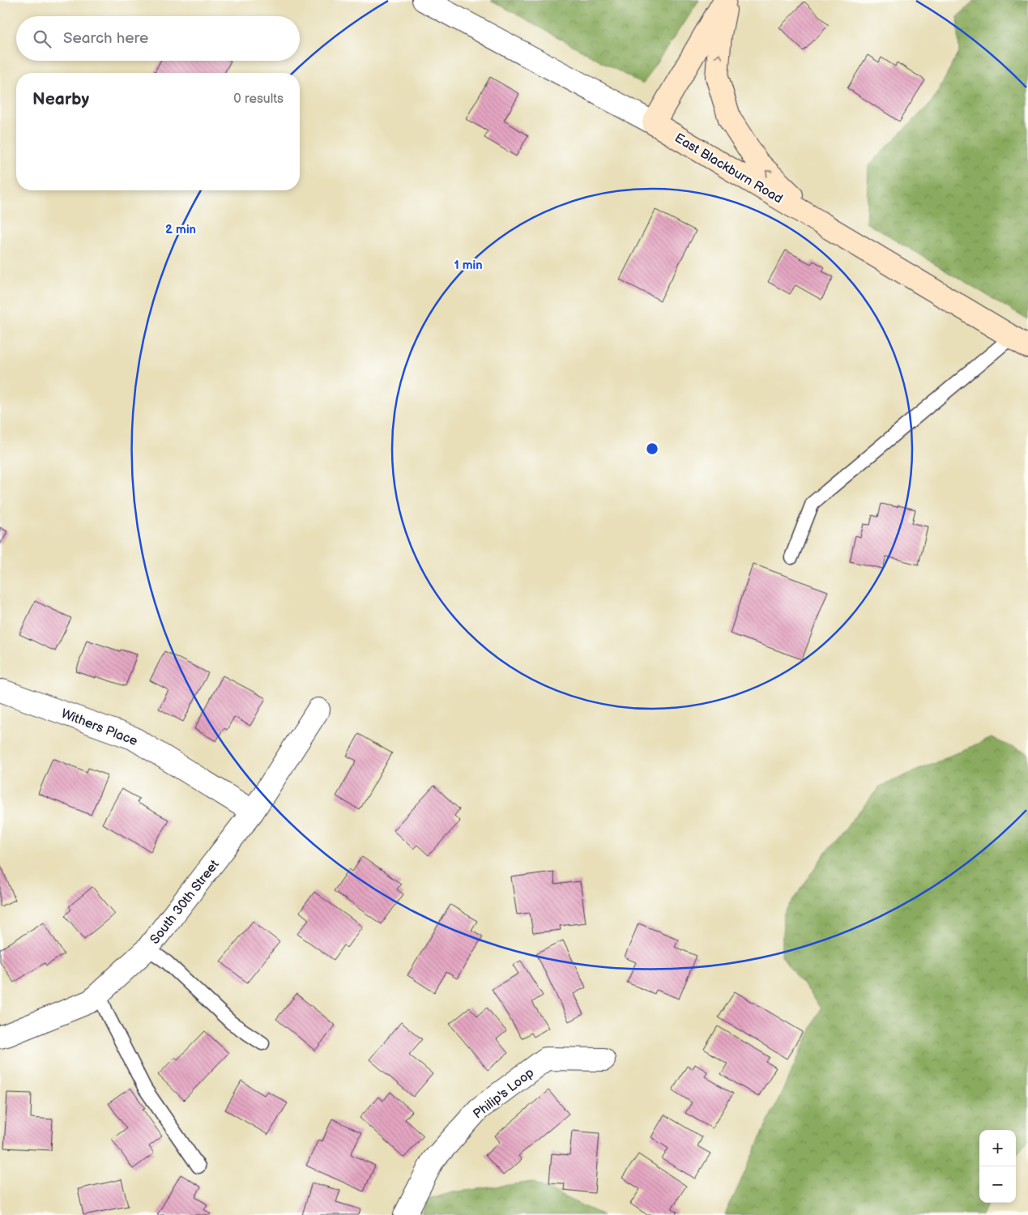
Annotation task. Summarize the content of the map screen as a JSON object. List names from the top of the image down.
{
  "streets": {
    "street": [
      "East Blackburn Road",
      "Withers Place",
      "South 30th Street",
      "Philip's Loop"
    ]
  },
  "crossings": [
    ["Withers Place", "South 30th Street"]
  ],
  "page": {
    "search": "Search here",
    "heading": ["Nearby", "0 results"],
    "map_buttons": ["+", "−"]
  },
  "rings": ["2 min", "1 min"]
}
